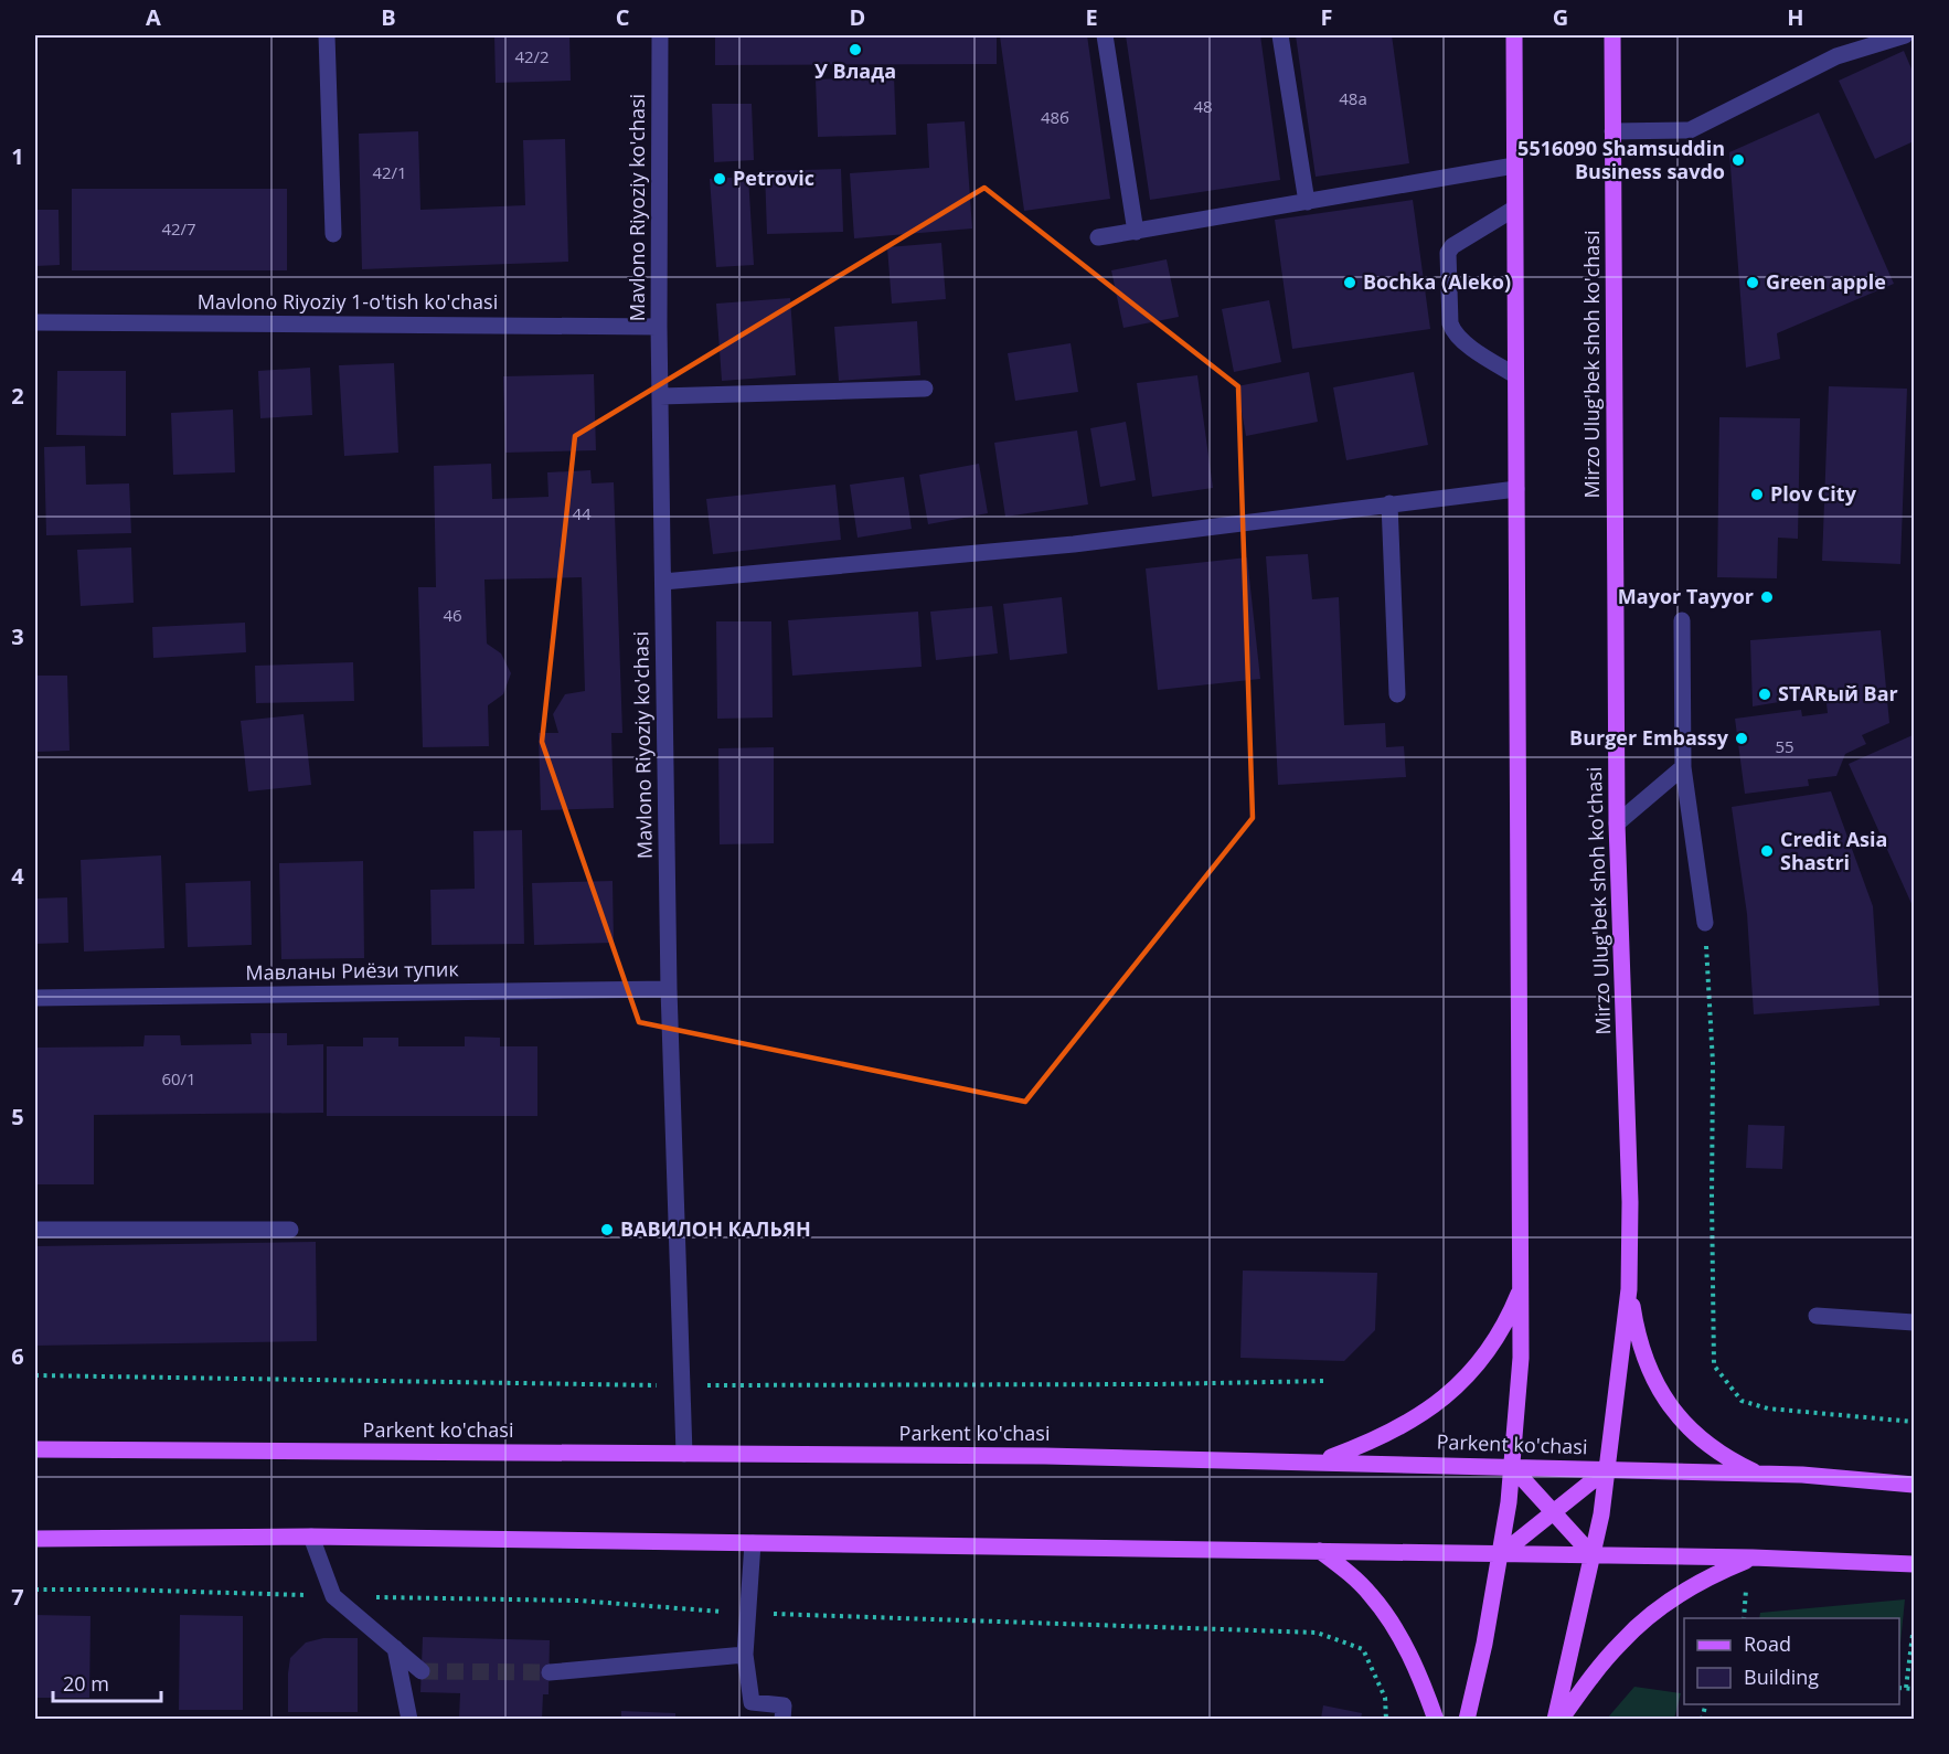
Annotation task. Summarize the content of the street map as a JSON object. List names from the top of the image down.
{
  "streets": {
    "main road": ["Mirzo Ulug'bek shoh ko'chasi", "Parkent ko'chasi"],
    "street": ["Mavlono Riyoziy ko'chasi", "Mavlono Riyoziy 1-o'tish ko'chasi", "Мавланы Риёзи тупик"]
  },
  "crossings": [
    ["Mavlono Riyoziy ko'chasi", "Mavlono Riyoziy 1-o'tish ko'chasi"],
    ["Mavlono Riyoziy ko'chasi", "Мавланы Риёзи тупик"],
    ["Mavlono Riyoziy ko'chasi", "Parkent ko'chasi"],
    ["Mirzo Ulug'bek shoh ko'chasi", "Parkent ko'chasi"]
  ],
  "places": [
    "У Влада",
    "5516090 Shamsuddin Business savdo",
    "Petrovic",
    "Bochka (Aleko)",
    "Green apple",
    "Plov City",
    "Mayor Tayyor",
    "STARый Bar",
    "Burger Embassy",
    "Credit Asia Shastri",
    "ВАВИЛОН КАЛЬЯН"
  ],
  "house_numbers": [
    "42/2",
    "48а",
    "48",
    "48б",
    "42/1",
    "42/7",
    "44",
    "46",
    "55",
    "60/1"
  ],
  "legend": ["Road", "Building"],
  "scale_bar": "20 m",
  "grid": {
    "columns": [
      "A",
      "B",
      "C",
      "D",
      "E",
      "F",
      "G",
      "H"
    ],
    "rows": [
      "1",
      "2",
      "3",
      "4",
      "5",
      "6",
      "7"
    ]
  }
}
